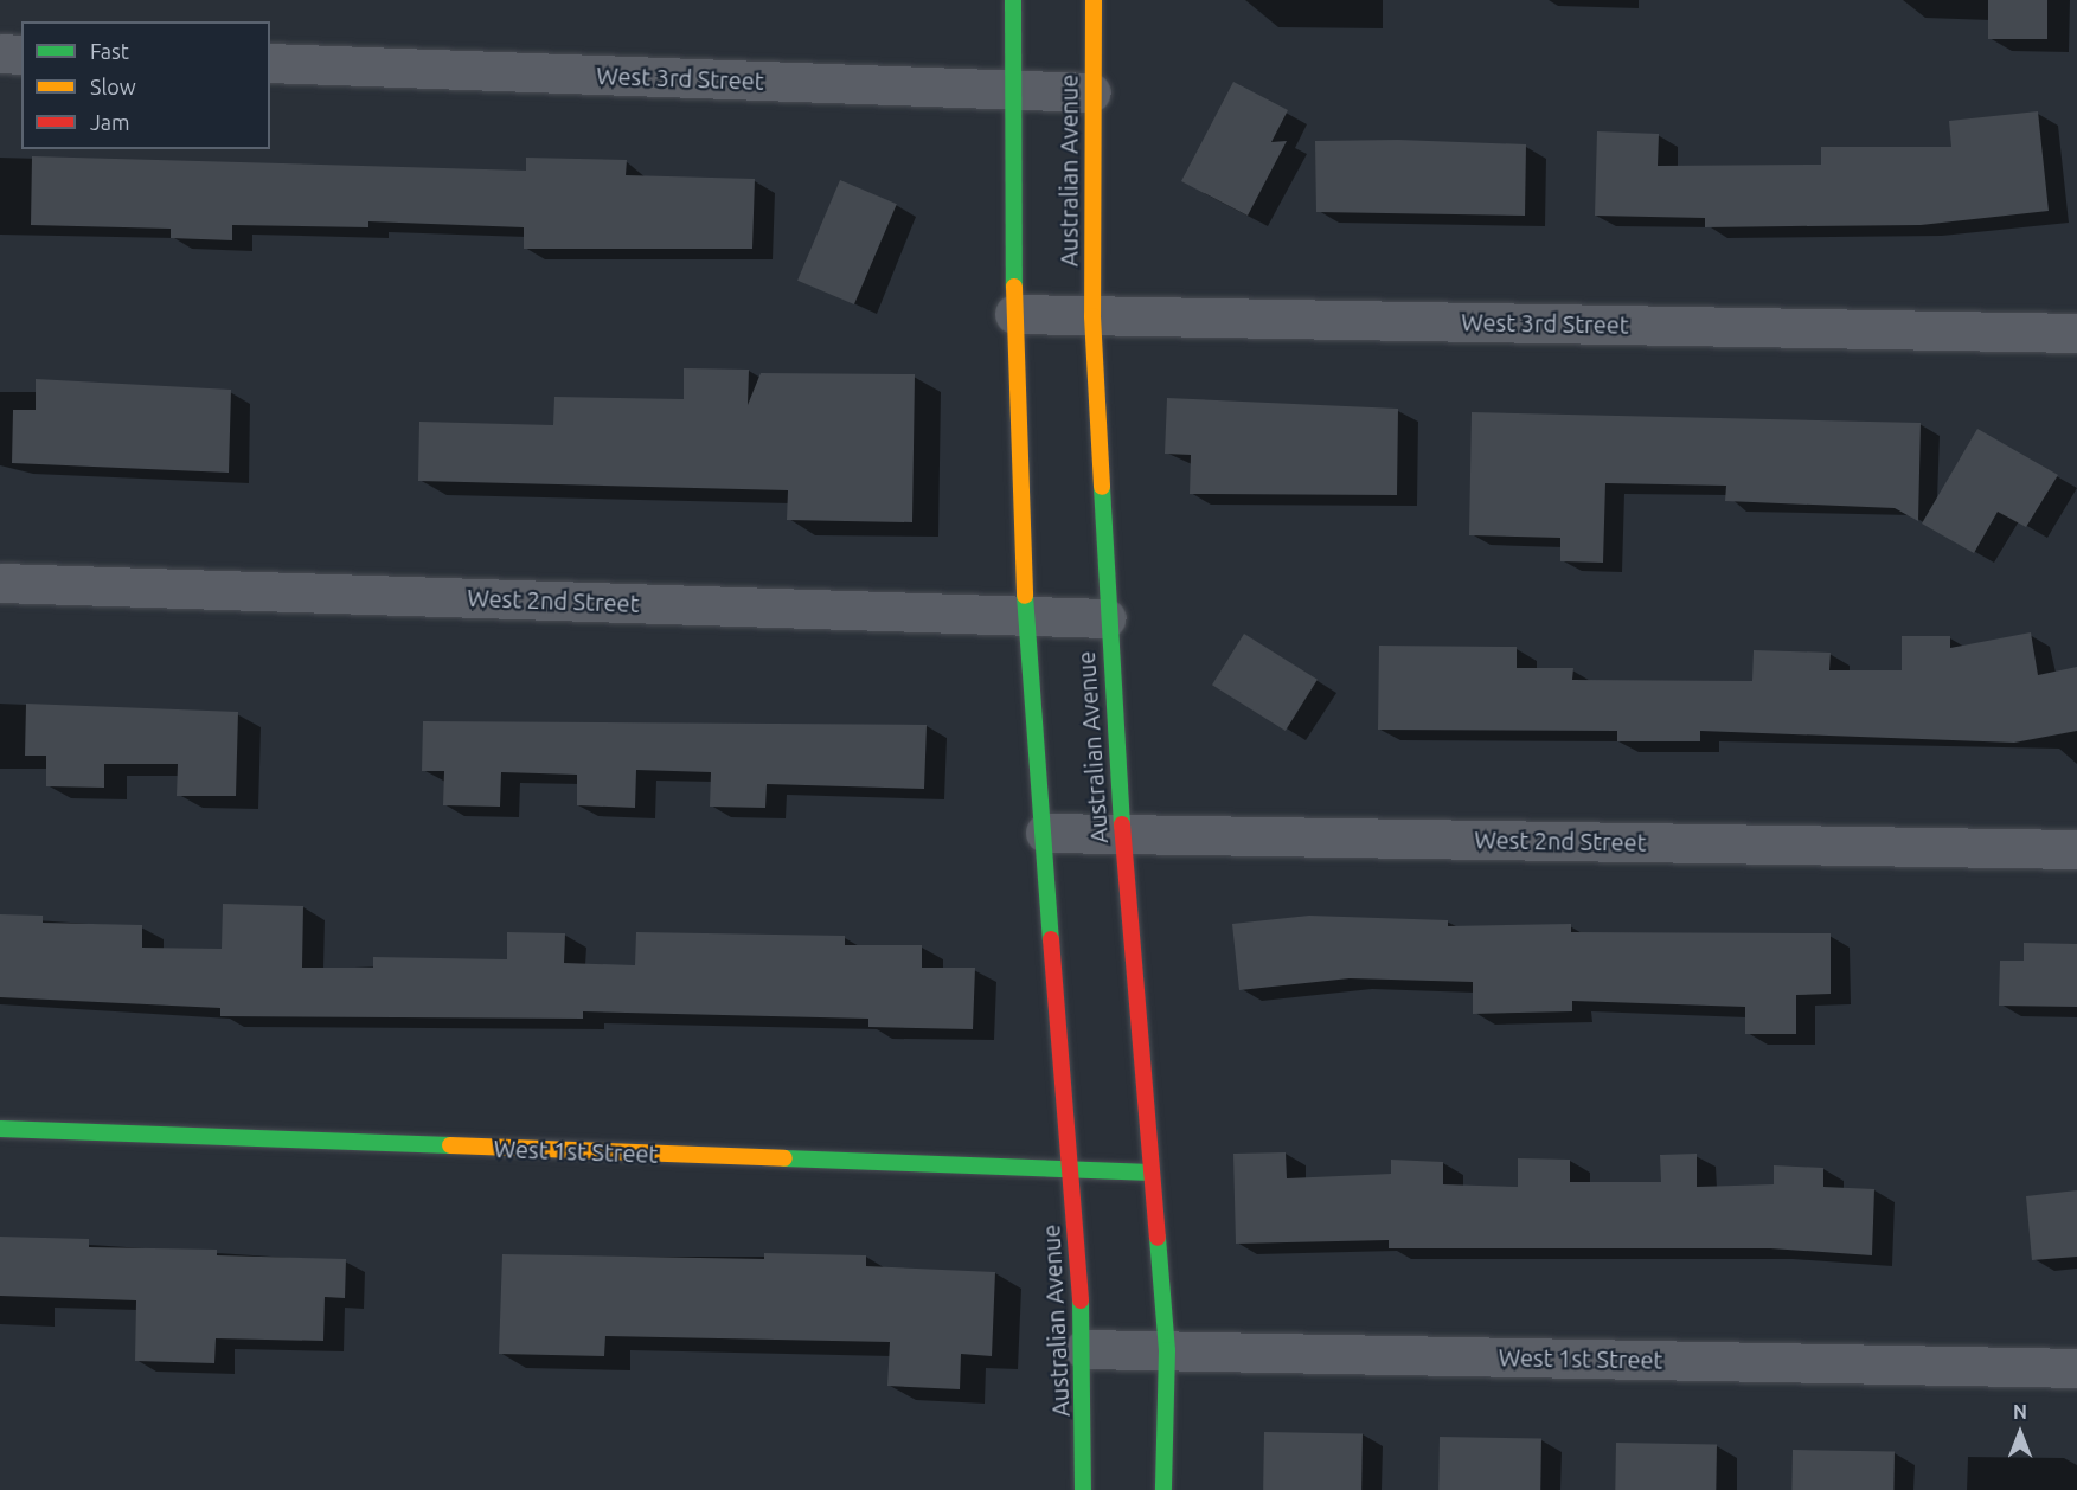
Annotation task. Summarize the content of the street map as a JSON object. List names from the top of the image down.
{
  "streets": {
    "main road": ["Australian Avenue", "West 1st Street"],
    "street": ["West 3rd Street", "West 2nd Street"]
  },
  "crossings": [
    ["West 3rd Street", "Australian Avenue"],
    ["Australian Avenue", "West 2nd Street"],
    ["Australian Avenue", "West 1st Street"]
  ],
  "legend": ["Fast", "Slow", "Jam"],
  "north": "top"
}
